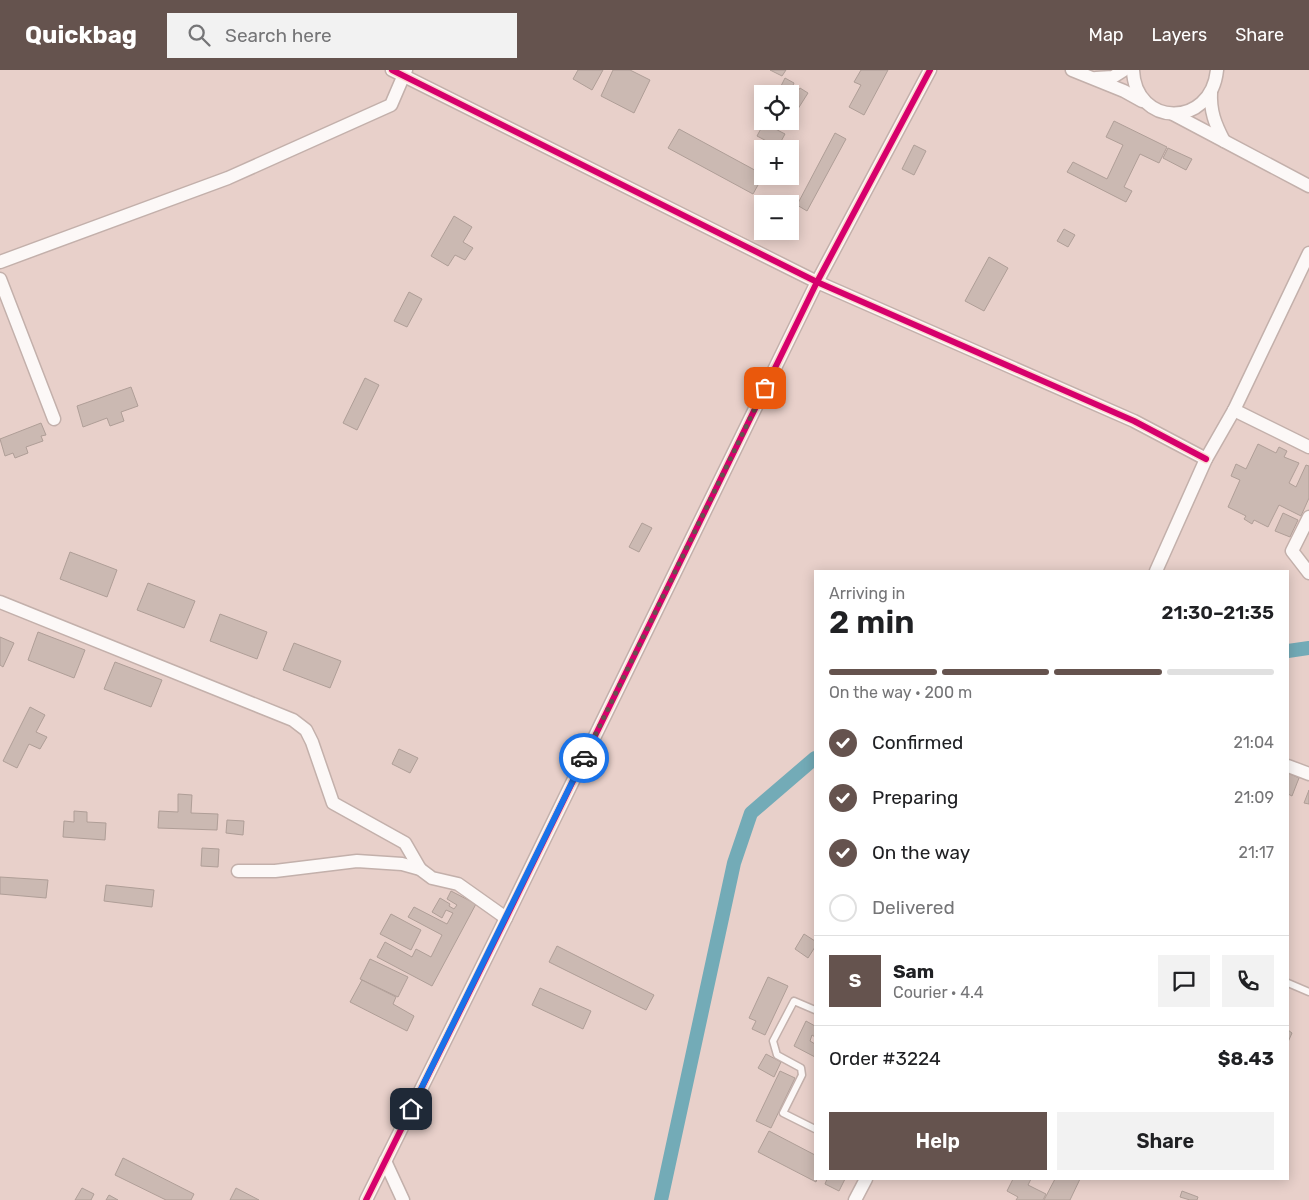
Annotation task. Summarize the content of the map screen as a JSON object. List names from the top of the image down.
{
  "page": {
    "header": "Quickbag",
    "search": "Search here",
    "nav": ["Map", "Layers", "Share"],
    "map_buttons": ["+", "−"],
    "heading": ["2 min", "Arriving in", "21:30–21:35"],
    "panel": [
      "Sam",
      "Courier · 4.4",
      "Order #3224",
      "$8.43"
    ],
    "bar": "On the way · 200 m",
    "list": [
      ["Confirmed", "21:04"],
      ["Preparing", "21:09"],
      ["On the way", "21:17"],
      "Delivered"
    ],
    "round": "S",
    "buttons": ["Help", "Share"]
  }
}
